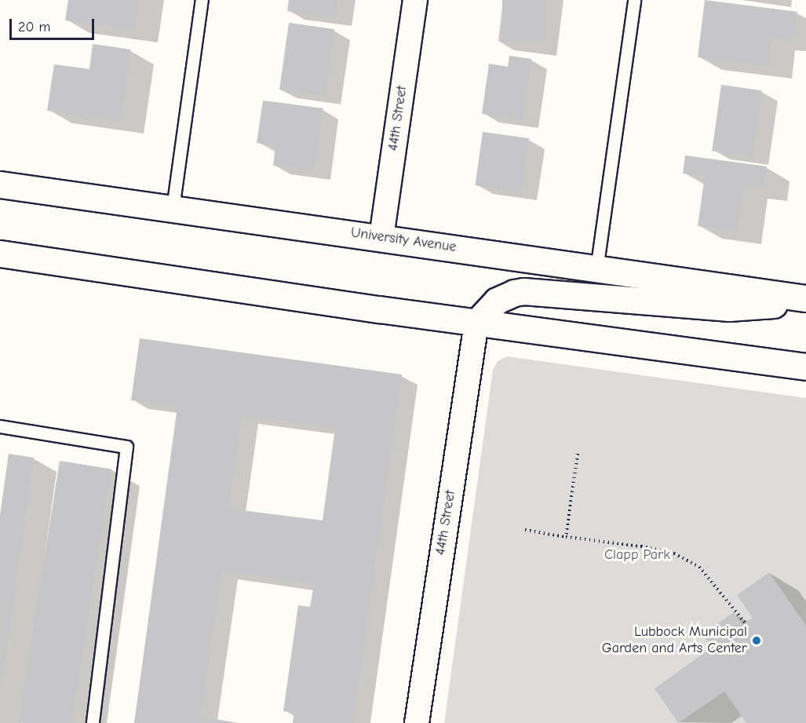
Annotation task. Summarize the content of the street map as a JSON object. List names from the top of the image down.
{
  "streets": {
    "main road": ["University Avenue"],
    "street": ["44th Street"]
  },
  "crossings": [
    ["44th Street", "University Avenue"]
  ],
  "parks": ["Clapp Park"],
  "places": ["Lubbock Municipal Garden and Arts Center"],
  "scale_bar": "20 m"
}
